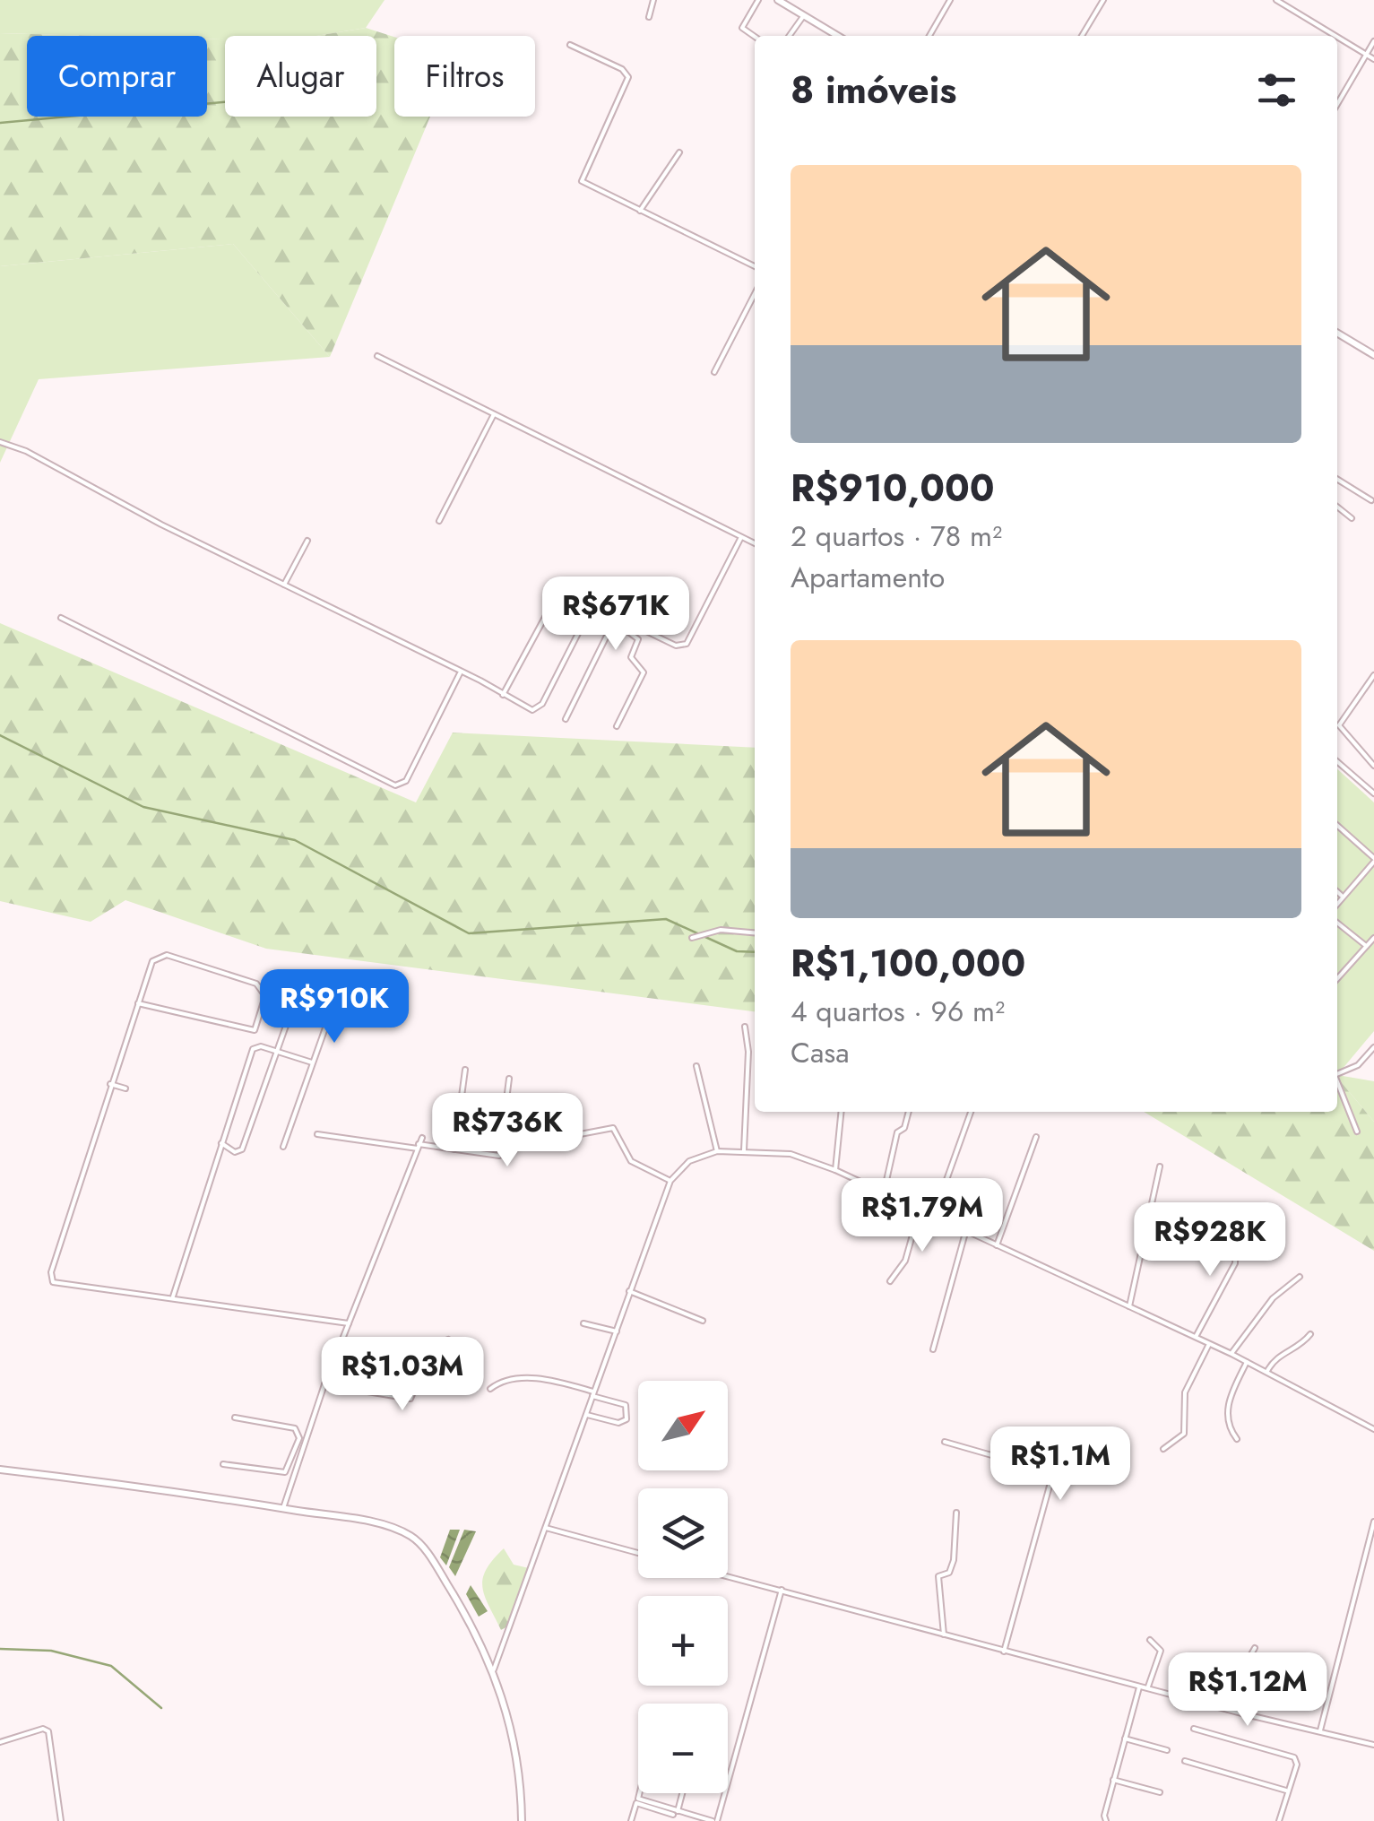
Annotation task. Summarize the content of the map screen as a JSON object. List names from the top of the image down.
{
  "north": "top right",
  "page": {
    "chip": ["Comprar", "Alugar", "Filtros"],
    "heading": "8 imóveis",
    "list": [
      {
        "name": "R$910,000",
        "note": "2 quartos · 78 m² · Apartamento"
      },
      {
        "name": "R$1,100,000",
        "note": "4 quartos · 96 m² · Casa"
      }
    ],
    "price": [
      "R$671K",
      "R$910K",
      "R$736K",
      "R$1.79M",
      "R$928K",
      "R$1.03M",
      "R$1.1M",
      "R$1.12M"
    ],
    "map_buttons": ["+", "−"]
  }
}
